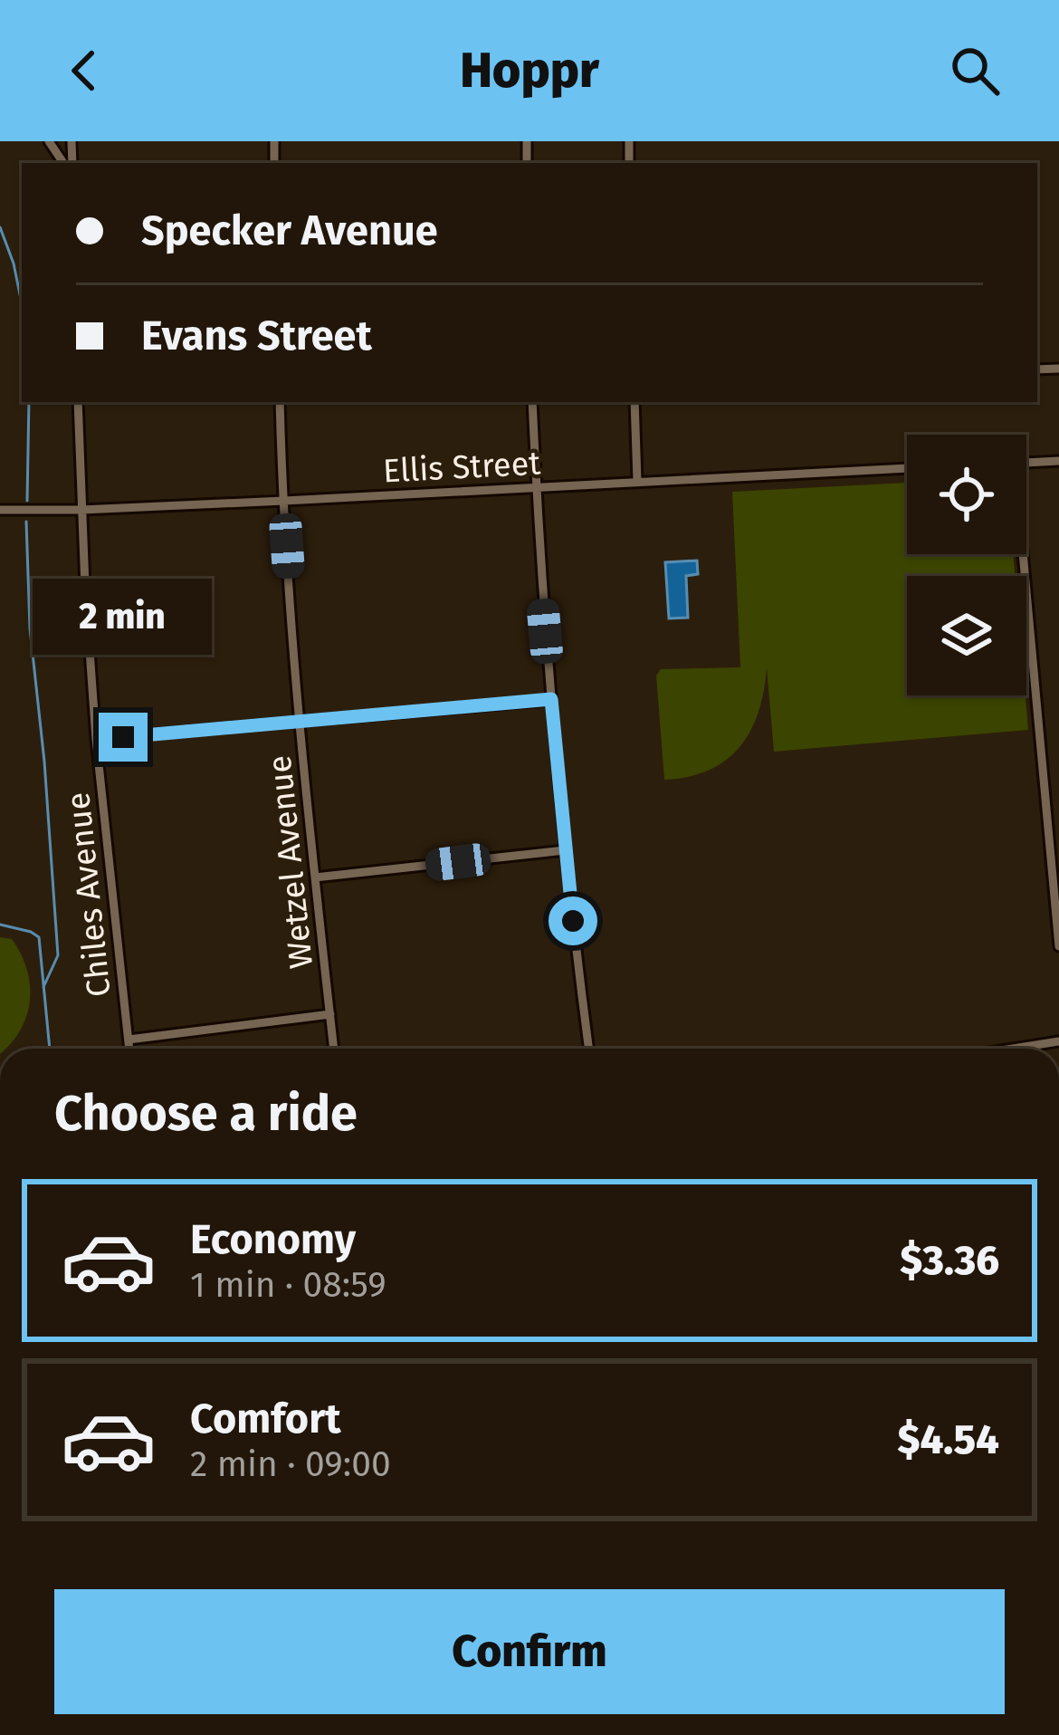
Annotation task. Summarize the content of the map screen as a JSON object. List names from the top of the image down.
{
  "streets": {
    "street": ["Ellis Street", "Wetzel Avenue", "Chiles Avenue"]
  },
  "crossings": [
    ["Ellis Street", "Wetzel Avenue"],
    ["Ellis Street", "Chiles Avenue"]
  ],
  "page": {
    "header": "Hoppr",
    "banner": ["Specker Avenue", "Evans Street"],
    "bubble": "2 min",
    "heading": "Choose a ride",
    "list": [
      {
        "name": "Economy",
        "note": "1 min · 08:59",
        "value": "$3.36"
      },
      {
        "name": "Comfort",
        "note": "2 min · 09:00",
        "value": "$4.54"
      }
    ],
    "buttons": "Confirm"
  }
}
